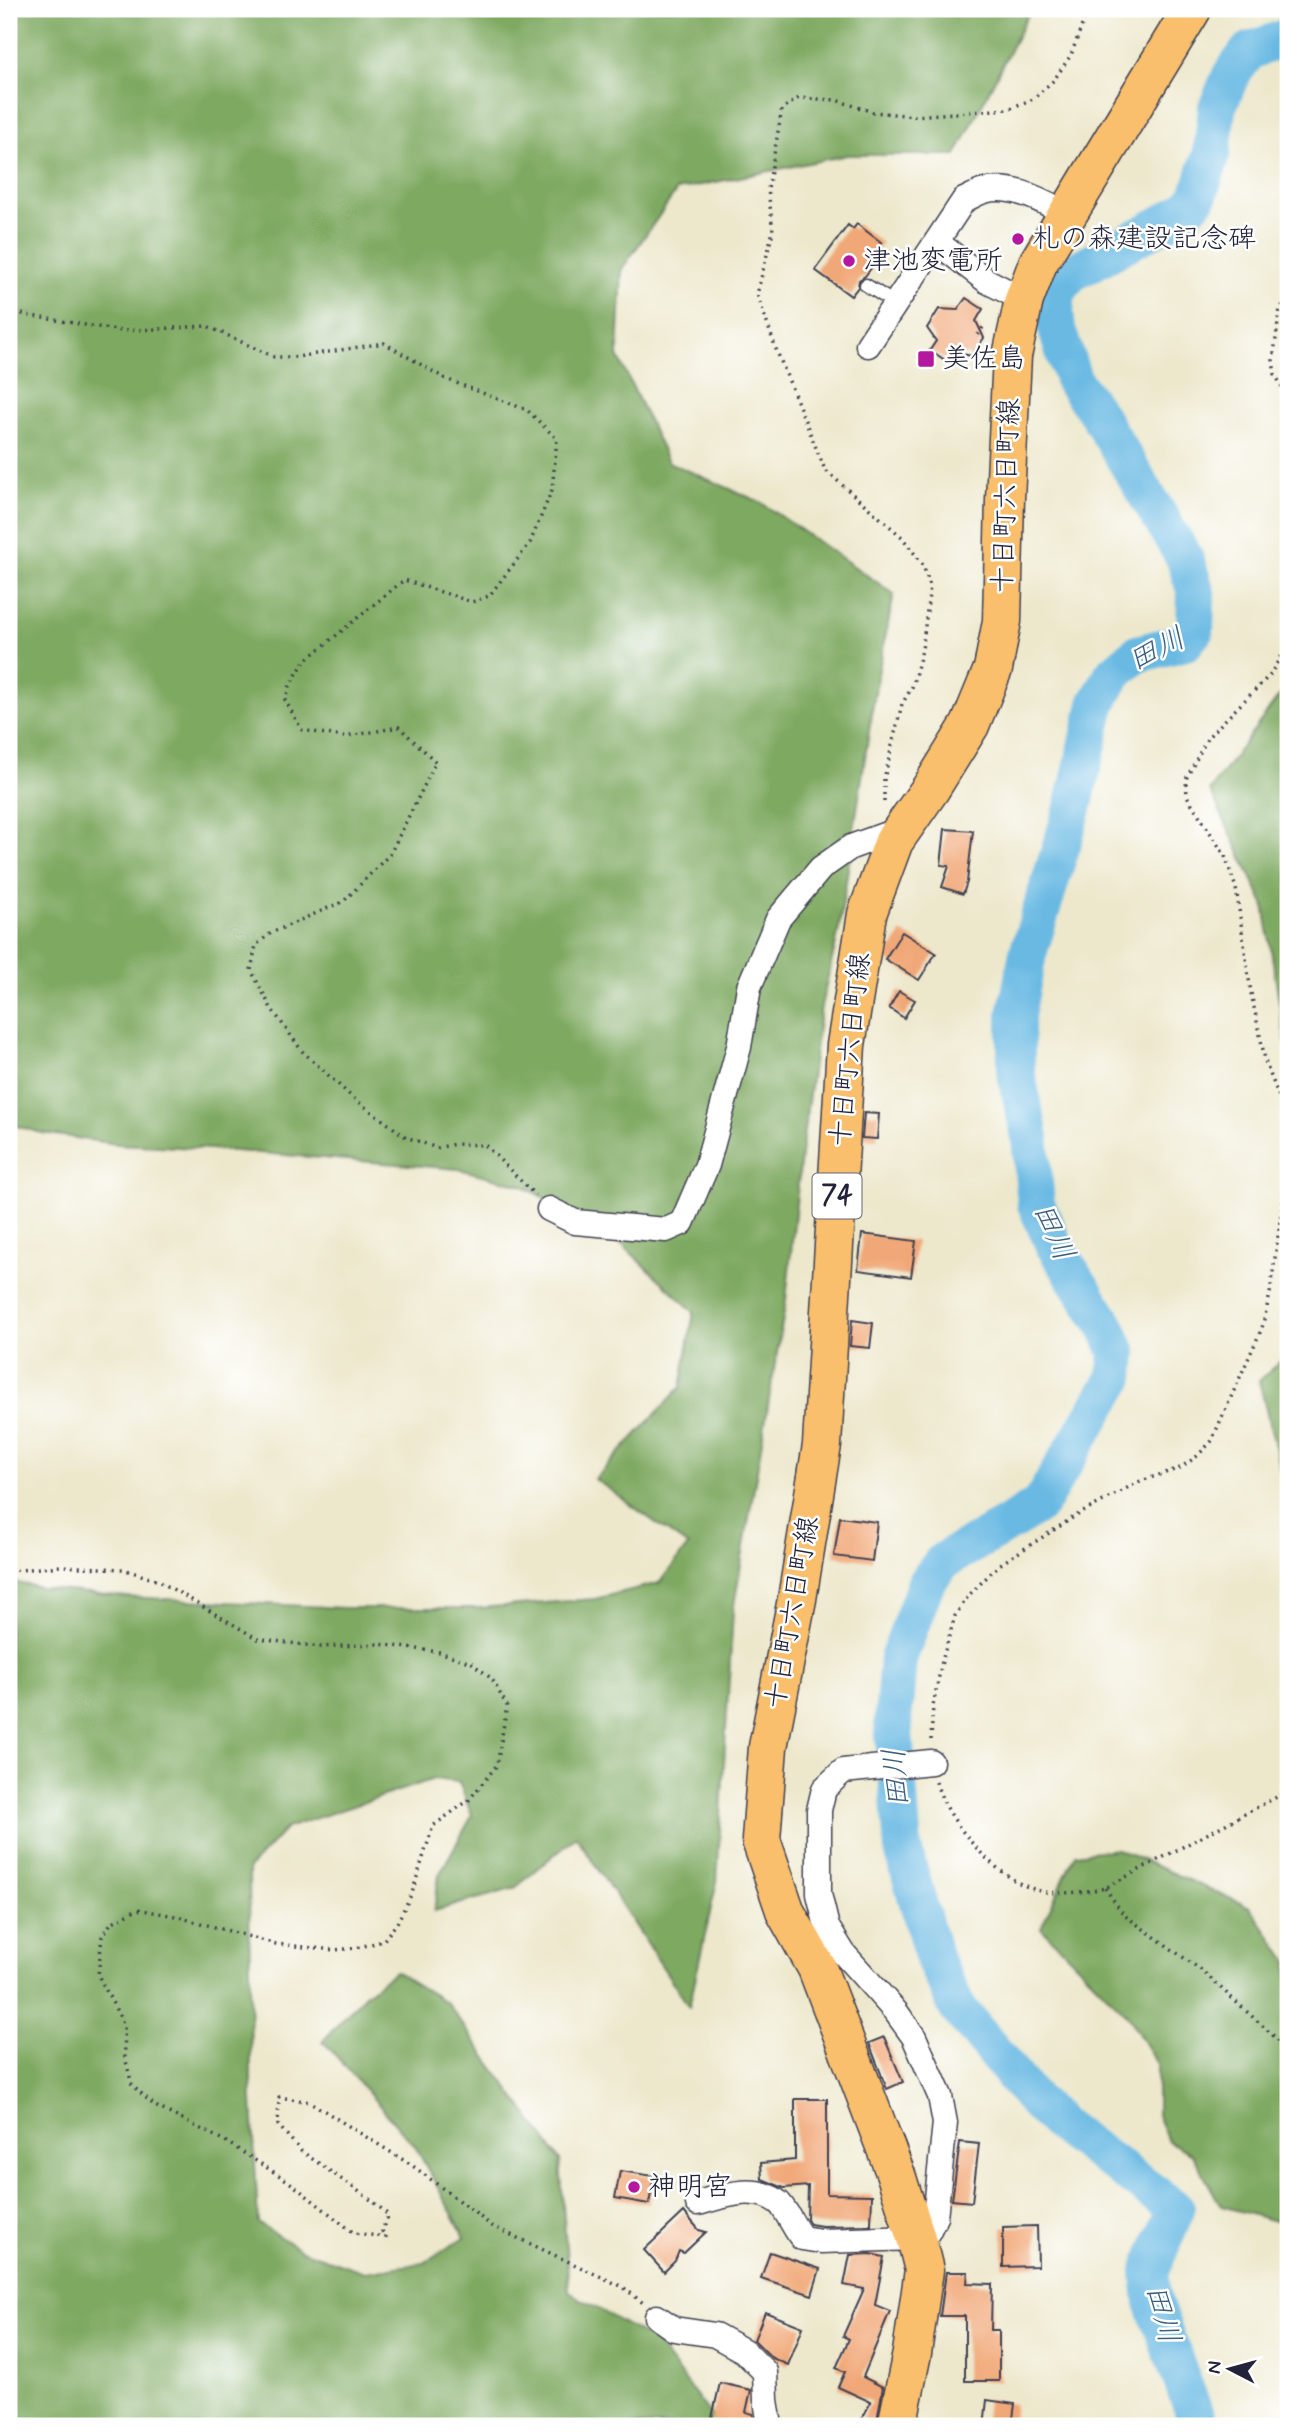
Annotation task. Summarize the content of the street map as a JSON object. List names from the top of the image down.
{
  "streets": {
    "main road": ["十日町六日町線", "74"]
  },
  "water": ["田川"],
  "places": {
    "other": ["札の森建設記念碑", "津池変電所", "神明宮"],
    "transit": ["美佐島"]
  },
  "north": "left"
}
